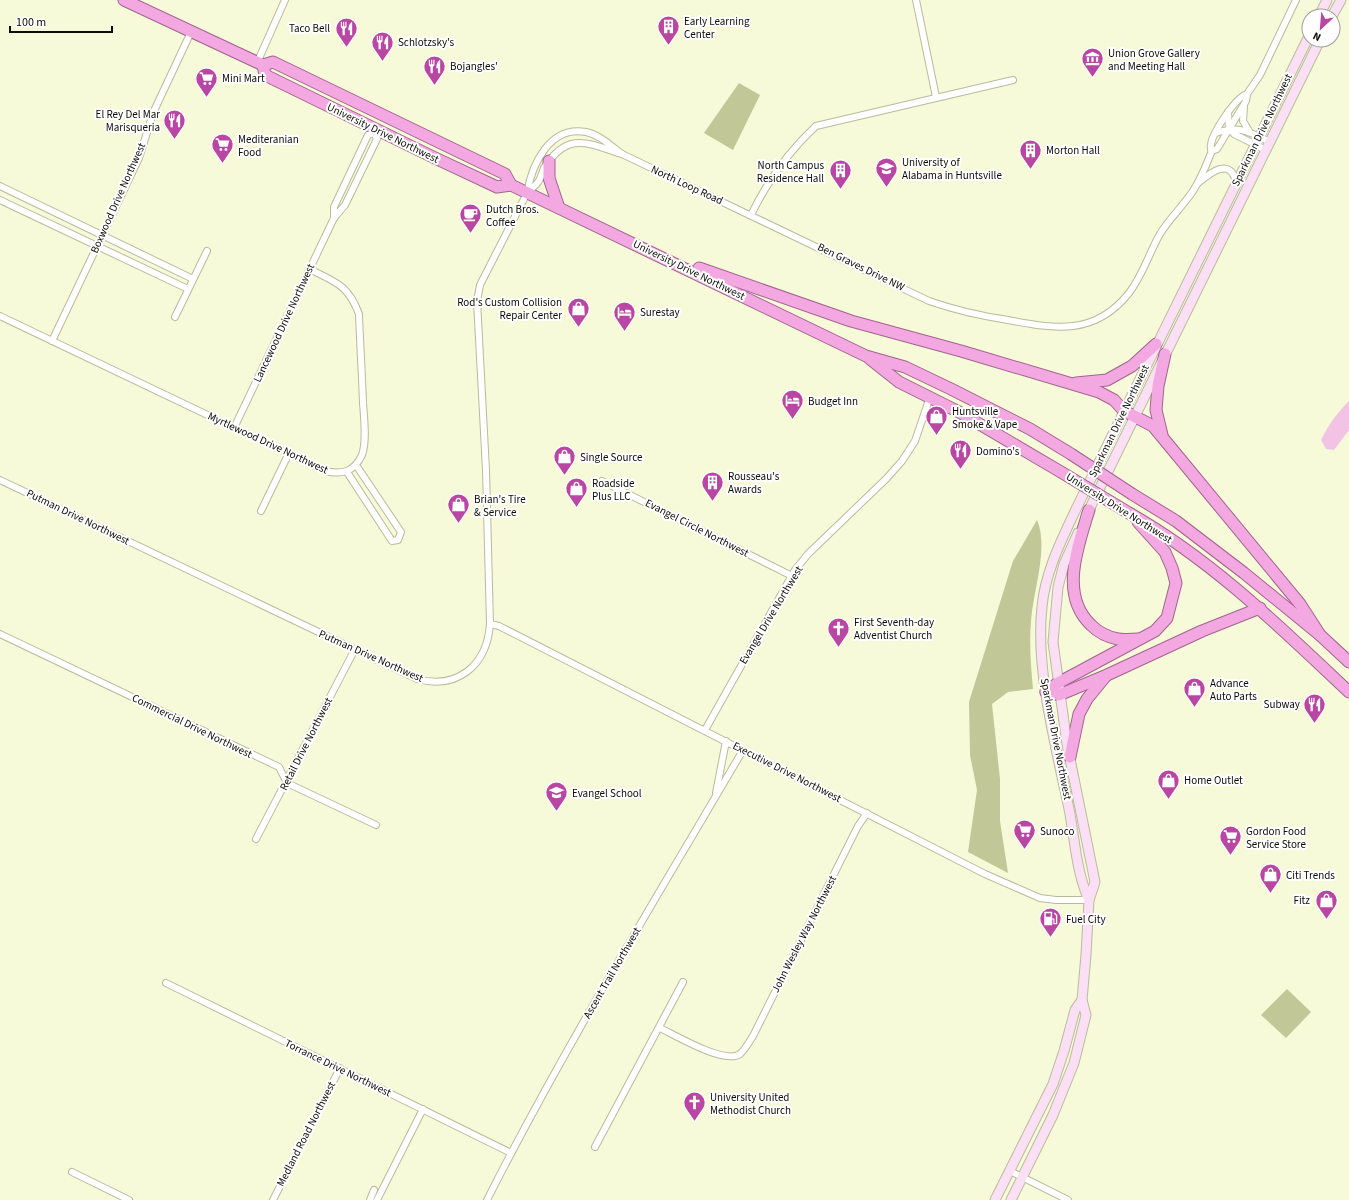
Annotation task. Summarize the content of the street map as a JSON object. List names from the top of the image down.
{
  "streets": {
    "highway": ["University Drive Northwest"],
    "main road": ["Sparkman Drive Northwest"],
    "street": [
      "North Loop Road",
      "Boxwood Drive Northwest",
      "Ben Graves Drive NW",
      "Lancewood Drive Northwest",
      "Myrtlewood Drive Northwest",
      "Putman Drive Northwest",
      "Evangel Circle Northwest",
      "Evangel Drive Northwest",
      "Commercial Drive Northwest",
      "Retail Drive Northwest",
      "Executive Drive Northwest",
      "John Wesley Way Northwest",
      "Ascent Trail Northwest",
      "Torrance Drive Northwest",
      "Medland Road Northwest"
    ]
  },
  "crossings": [
    ["Sparkman Drive Northwest", "Executive Drive Northwest"],
    ["University Drive Northwest", "North Loop Road"],
    ["University Drive Northwest", "Boxwood Drive Northwest"],
    ["University Drive Northwest", "Lancewood Drive Northwest"],
    ["University Drive Northwest", "Putman Drive Northwest"],
    ["University Drive Northwest", "Evangel Drive Northwest"],
    ["North Loop Road", "Ben Graves Drive NW"],
    ["North Loop Road", "Putman Drive Northwest"],
    ["Boxwood Drive Northwest", "Myrtlewood Drive Northwest"],
    ["Lancewood Drive Northwest", "Myrtlewood Drive Northwest"],
    ["Putman Drive Northwest", "Retail Drive Northwest"],
    ["Putman Drive Northwest", "Executive Drive Northwest"],
    ["Evangel Circle Northwest", "Evangel Drive Northwest"],
    ["Evangel Drive Northwest", "Executive Drive Northwest"],
    ["Commercial Drive Northwest", "Retail Drive Northwest"],
    ["Executive Drive Northwest", "John Wesley Way Northwest"],
    ["Executive Drive Northwest", "Ascent Trail Northwest"],
    ["Ascent Trail Northwest", "Torrance Drive Northwest"],
    ["Torrance Drive Northwest", "Medland Road Northwest"]
  ],
  "places": {
    "building": [
      "Early Learning Center",
      "Morton Hall",
      "North Campus Residence Hall",
      "Rousseau's Awards"
    ],
    "restaurant": [
      "Taco Bell",
      "Schlotzsky's",
      "Bojangles'",
      "El Rey Del Mar Marisqueria",
      "Domino's",
      "Subway"
    ],
    "museum": ["Union Grove Gallery and Meeting Hall"],
    "supermarket": [
      "Mini Mart",
      "Mediteranian Food",
      "Sunoco",
      "Gordon Food Service Store"
    ],
    "school or university": ["University of Alabama in Huntsville", "Evangel School"],
    "cafe": ["Dutch Bros. Coffee"],
    "shop": [
      "Rod's Custom Collision Repair Center",
      "Huntsville Smoke & Vape",
      "Single Source",
      "Roadside Plus LLC",
      "Brian's Tire & Service",
      "Advance Auto Parts",
      "Home Outlet",
      "Citi Trends",
      "Fitz"
    ],
    "hotel": ["Surestay", "Budget Inn"],
    "church": ["First Seventh-day Adventist Church", "University United Methodist Church"],
    "fuel station": ["Fuel City"]
  },
  "scale_bar": "100 m",
  "north": "bottom left"
}
